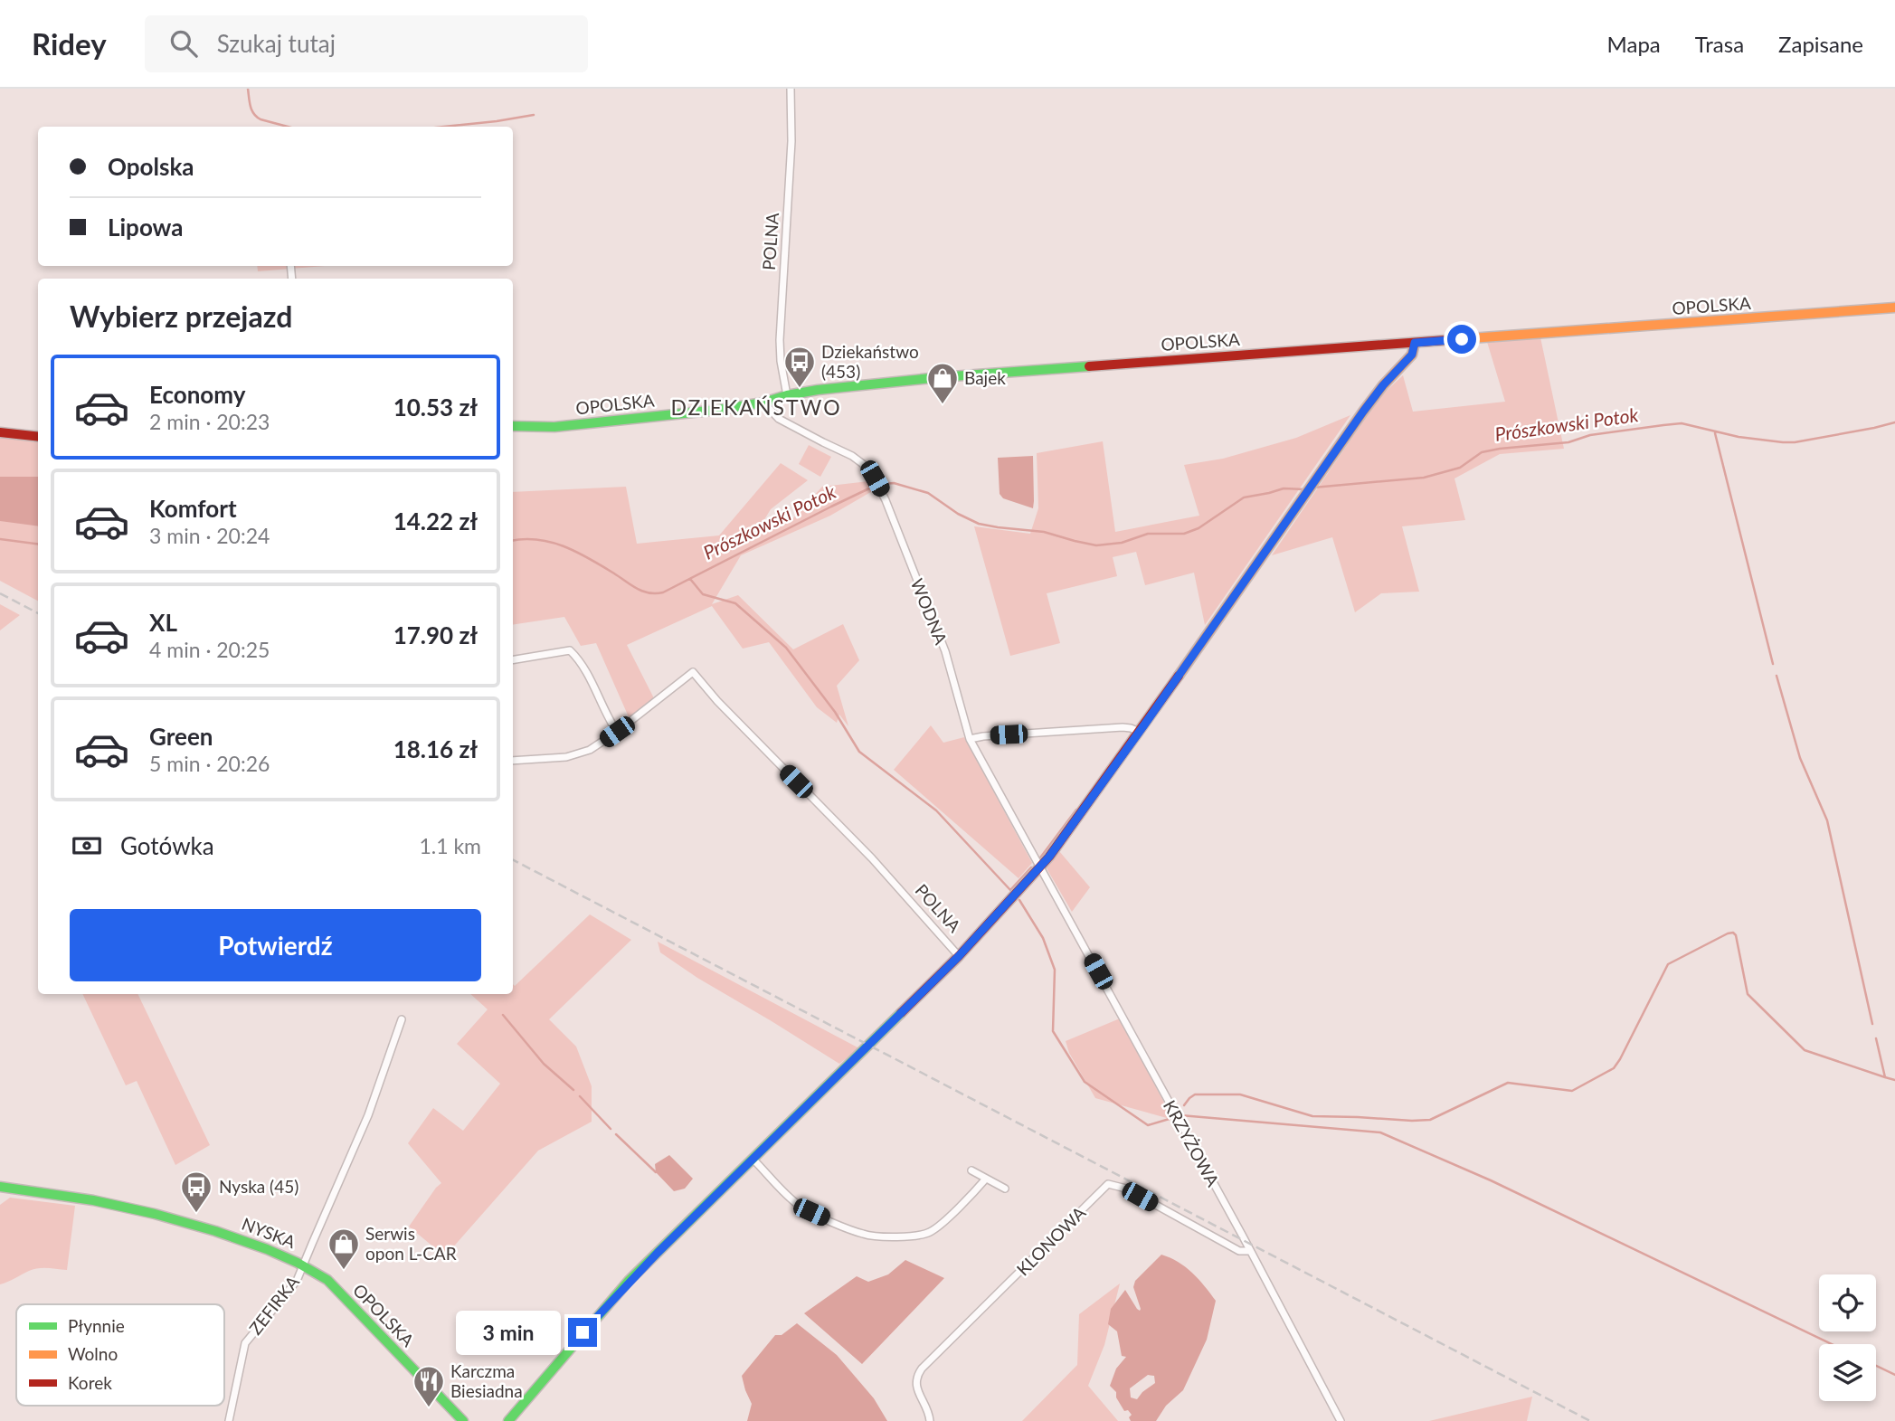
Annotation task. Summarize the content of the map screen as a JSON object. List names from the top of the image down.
{
  "streets": {
    "street": [
      "POLNA",
      "OPOLSKA",
      "WODNA",
      "KRZYŻOWA",
      "NYSKA",
      "KLONOWA",
      "ZEFIRKA"
    ]
  },
  "crossings": [
    ["POLNA", "OPOLSKA"],
    ["POLNA", "WODNA"],
    ["POLNA", "KRZYŻOWA"],
    ["OPOLSKA", "WODNA"],
    ["OPOLSKA", "NYSKA"],
    ["OPOLSKA", "ZEFIRKA"],
    ["WODNA", "KRZYŻOWA"],
    ["KRZYŻOWA", "KLONOWA"],
    ["NYSKA", "ZEFIRKA"]
  ],
  "districts": ["DZIEKAŃSTWO"],
  "water": ["Prószkowski Potok"],
  "places": {
    "bus stop": ["Dziekaństwo (453)", "Nyska (45)"],
    "shop": ["Bajek", "Serwis opon L-CAR"],
    "restaurant": ["Karczma Biesiadna"]
  },
  "legend": ["Płynnie", "Wolno", "Korek"],
  "page": {
    "header": "Ridey",
    "search": "Szukaj tutaj",
    "nav": ["Mapa", "Trasa", "Zapisane"],
    "banner": ["Opolska", "Lipowa"],
    "heading": "Wybierz przejazd",
    "list": [
      {
        "name": "Economy",
        "note": "2 min · 20:23",
        "value": "10.53 zł"
      },
      {
        "name": "Komfort",
        "note": "3 min · 20:24",
        "value": "14.22 zł"
      },
      {
        "name": "XL",
        "note": "4 min · 20:25",
        "value": "17.90 zł"
      },
      {
        "name": "Green",
        "note": "5 min · 20:26",
        "value": "18.16 zł"
      }
    ],
    "pay": ["Gotówka", "1.1 km"],
    "buttons": "Potwierdź",
    "bubble": "3 min"
  }
}
